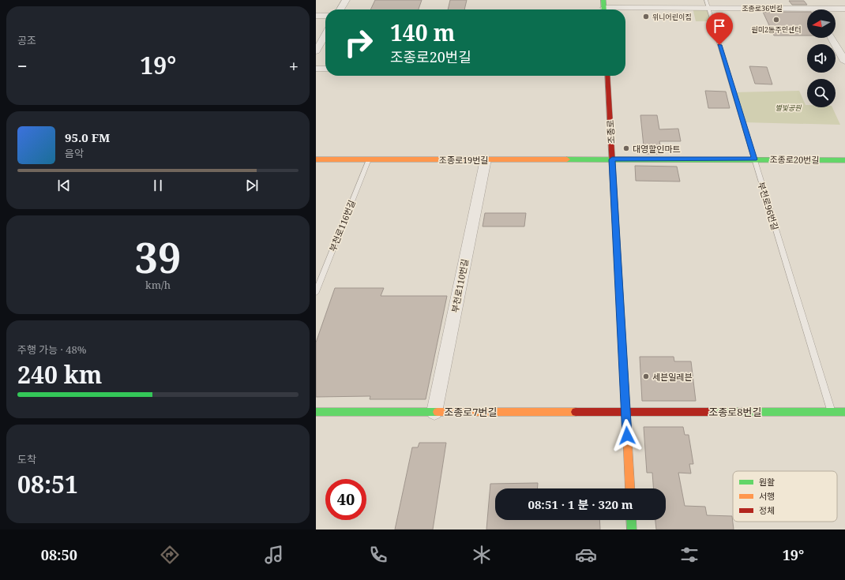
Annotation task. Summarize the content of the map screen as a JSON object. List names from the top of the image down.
{
  "streets": {
    "street": [
      "조종로36번길",
      "조종로",
      "조종로19번길",
      "조종로20번길",
      "부천로110번길",
      "조종로7번길",
      "조종로8번길"
    ],
    "lane": ["부천로96번길", "부천로116번길"]
  },
  "crossings": [
    ["조종로36번길", "부천로96번길"],
    ["조종로", "조종로19번길"],
    ["조종로", "조종로20번길"],
    ["조종로", "조종로7번길"],
    ["조종로", "조종로8번길"],
    ["조종로19번길", "조종로20번길"],
    ["조종로19번길", "부천로116번길"],
    ["조종로19번길", "부천로110번길"],
    ["조종로20번길", "부천로96번길"],
    ["부천로96번길", "조종로8번길"],
    ["부천로110번길", "조종로7번길"],
    ["조종로7번길", "조종로8번길"]
  ],
  "parks": ["별빛공원"],
  "places": [
    "위니어린이집",
    "원미2동주민센터",
    "대영할인마트",
    "세븐일레븐"
  ],
  "legend": ["원활", "서행", "정체"],
  "north": "left",
  "page": {
    "tile": [
      "공조",
      ["39", "km/h"],
      ["주행 가능 · 48%", "240 km"],
      ["도착", "08:51"]
    ],
    "turn": ["140 m", "조종로20번길"],
    "heat": ["−", "19°", "+"],
    "song": ["95.0 FM", "음악"],
    "limit": "40",
    "trip": "08:51 · 1 분 · 320 m",
    "tabs": ["08:50", "19°"]
  }
}
